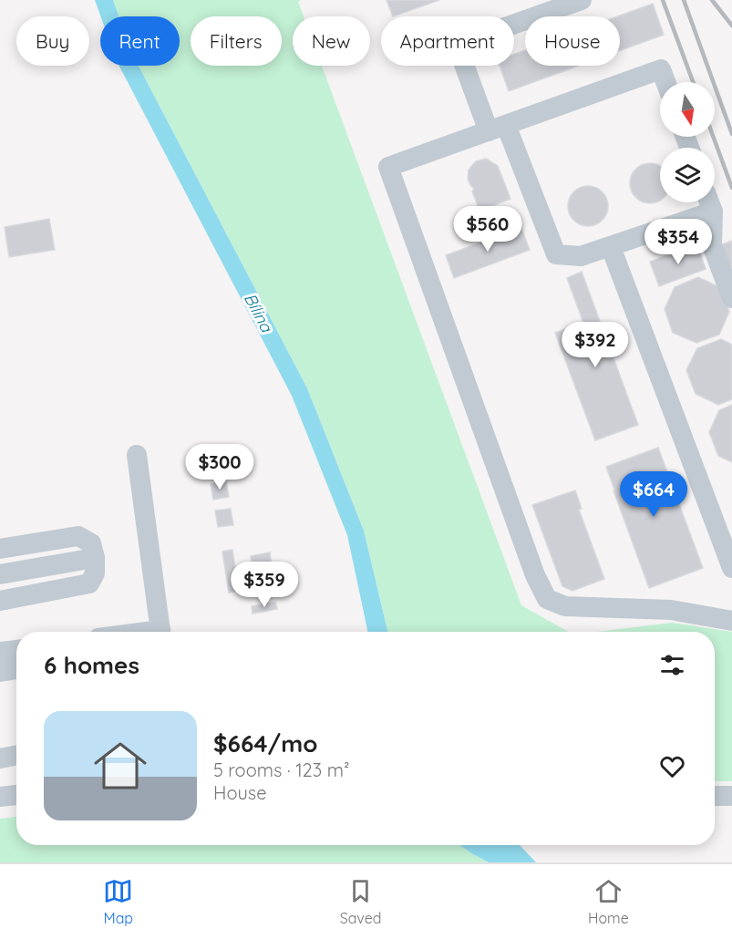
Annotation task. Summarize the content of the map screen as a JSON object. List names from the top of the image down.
{
  "water": ["Bílina"],
  "north": "bottom",
  "page": {
    "chip": [
      "Buy",
      "Rent",
      "Filters",
      "New",
      "Apartment",
      "House"
    ],
    "price": [
      "$560",
      "$354",
      "$392",
      "$300",
      "$664",
      "$359"
    ],
    "heading": "6 homes",
    "list": [
      {
        "name": "$664/mo",
        "note": "5 rooms · 123 m² · House"
      }
    ],
    "tabs": ["Map", "Saved", "Home"]
  }
}
